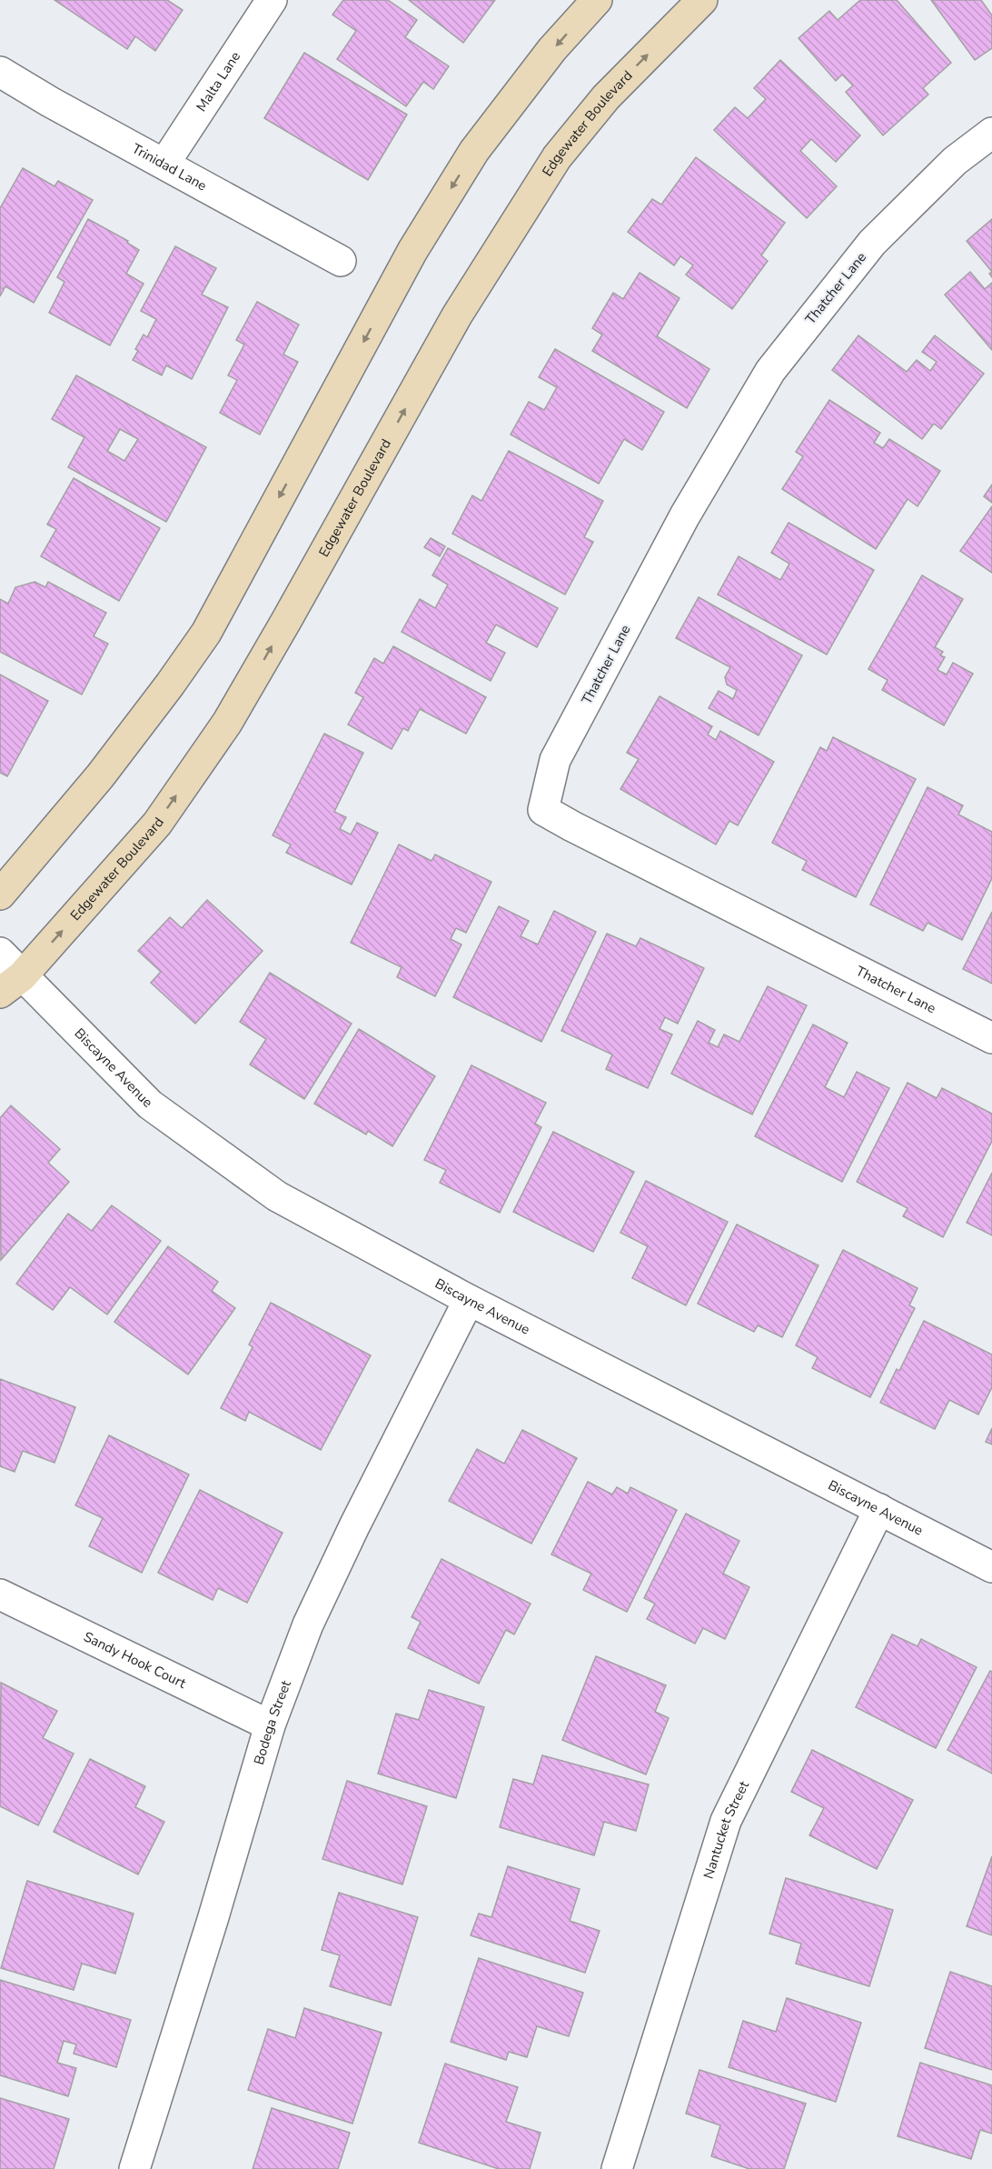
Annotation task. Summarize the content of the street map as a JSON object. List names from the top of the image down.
{
  "streets": {
    "street": [
      "Malta Lane",
      "Edgewater Boulevard",
      "Trinidad Lane",
      "Thatcher Lane",
      "Biscayne Avenue",
      "Sandy Hook Court",
      "Bodega Street",
      "Nantucket Street"
    ]
  },
  "crossings": [
    ["Malta Lane", "Trinidad Lane"],
    ["Edgewater Boulevard", "Biscayne Avenue"],
    ["Biscayne Avenue", "Bodega Street"],
    ["Biscayne Avenue", "Nantucket Street"],
    ["Sandy Hook Court", "Bodega Street"]
  ]
}
